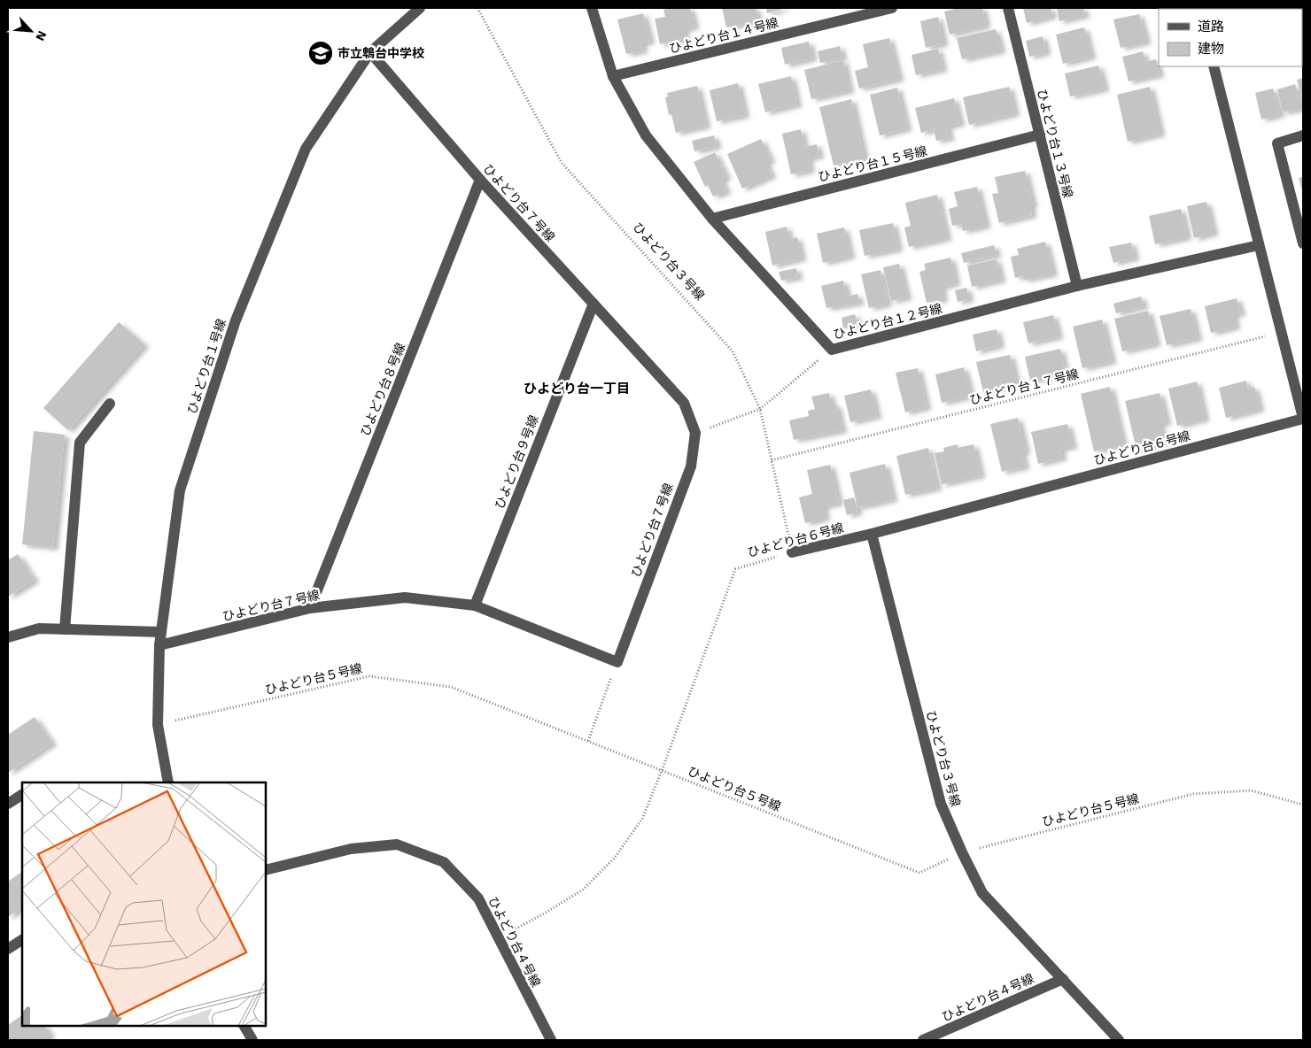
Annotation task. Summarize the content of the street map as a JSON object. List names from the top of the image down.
{
  "streets": {
    "street": [
      "ひよどり台１４号線",
      "ひよどり台１３号線",
      "ひよどり台１５号線",
      "ひよどり台７号線",
      "ひよどり台３号線",
      "ひよどり台１２号線",
      "ひよどり台１号線",
      "ひよどり台８号線",
      "ひよどり台６号線",
      "ひよどり台９号線",
      "ひよどり台４号線"
    ],
    "path": ["ひよどり台１７号線", "ひよどり台５号線"]
  },
  "crossings": [
    ["ひよどり台１４号線", "ひよどり台１２号線"],
    ["ひよどり台１３号線", "ひよどり台１５号線"],
    ["ひよどり台１３号線", "ひよどり台１２号線"],
    ["ひよどり台１５号線", "ひよどり台１２号線"],
    ["ひよどり台７号線", "ひよどり台１号線"],
    ["ひよどり台７号線", "ひよどり台８号線"],
    ["ひよどり台７号線", "ひよどり台９号線"],
    ["ひよどり台３号線", "ひよどり台１７号線"],
    ["ひよどり台３号線", "ひよどり台６号線"],
    ["ひよどり台３号線", "ひよどり台５号線"],
    ["ひよどり台３号線", "ひよどり台４号線"],
    ["ひよどり台１号線", "ひよどり台５号線"],
    ["ひよどり台６号線", "ひよどり台５号線"],
    ["ひよどり台６号線", "ひよどり台４号線"]
  ],
  "districts": ["ひよどり台一丁目"],
  "places": {
    "school or university": ["市立鵯台中学校"]
  },
  "legend": ["道路", "建物"],
  "north": "bottom right"
}
